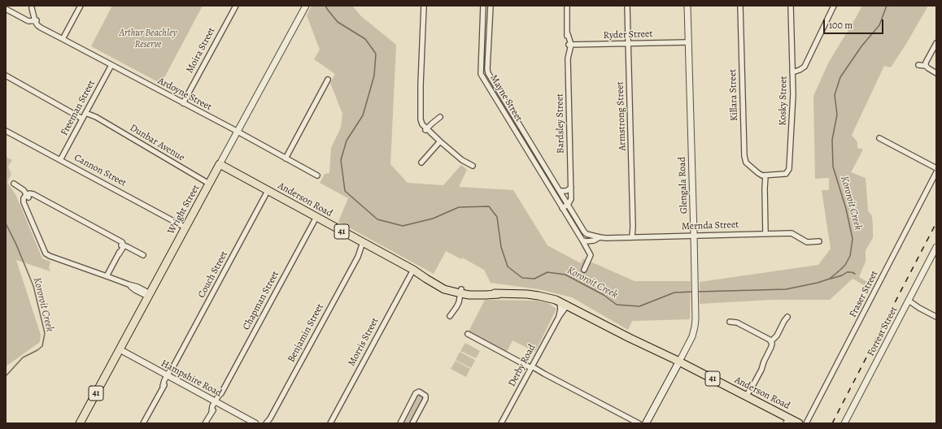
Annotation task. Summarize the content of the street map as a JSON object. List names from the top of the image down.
{
  "streets": {
    "main road": ["Anderson Road", "Wright Street", "41"],
    "street": [
      "Ryder Street",
      "Moira Street",
      "Ardoyne Street",
      "Killara Street",
      "Mayne Street",
      "Kosky Street",
      "Freeman Street",
      "Armstrong Street",
      "Bardsley Street",
      "Dunbar Avenue",
      "Cannon Street",
      "Glengala Road",
      "Mernda Street",
      "Couch Street",
      "Fraser Street",
      "Chapman Street",
      "Forrest Street",
      "Benjamin Street",
      "Morris Street",
      "Derby Road",
      "Hampshire Road"
    ]
  },
  "crossings": [
    ["Ryder Street", "Armstrong Street"],
    ["Ryder Street", "Bardsley Street"],
    ["Ryder Street", "Glengala Road"],
    ["Moira Street", "Ardoyne Street"],
    ["Ardoyne Street", "Freeman Street"],
    ["Ardoyne Street", "Wright Street"],
    ["Killara Street", "Kosky Street"],
    ["Mayne Street", "Bardsley Street"],
    ["Mayne Street", "Mernda Street"],
    ["Freeman Street", "Dunbar Avenue"],
    ["Freeman Street", "Cannon Street"],
    ["Armstrong Street", "Mernda Street"],
    ["Dunbar Avenue", "Wright Street"],
    ["Cannon Street", "Wright Street"],
    ["Glengala Road", "Anderson Road"],
    ["Glengala Road", "Mernda Street"],
    ["Anderson Road", "Wright Street"],
    ["Anderson Road", "Couch Street"],
    ["Anderson Road", "Chapman Street"],
    ["Anderson Road", "Benjamin Street"],
    ["Anderson Road", "Morris Street"],
    ["Anderson Road", "Derby Road"],
    ["Wright Street", "Hampshire Road"],
    ["Couch Street", "Hampshire Road"],
    ["Chapman Street", "Hampshire Road"]
  ],
  "water": ["Kororoit Creek"],
  "parks": ["Arthur Beachley Reserve"],
  "scale_bar": "100 m"
}
